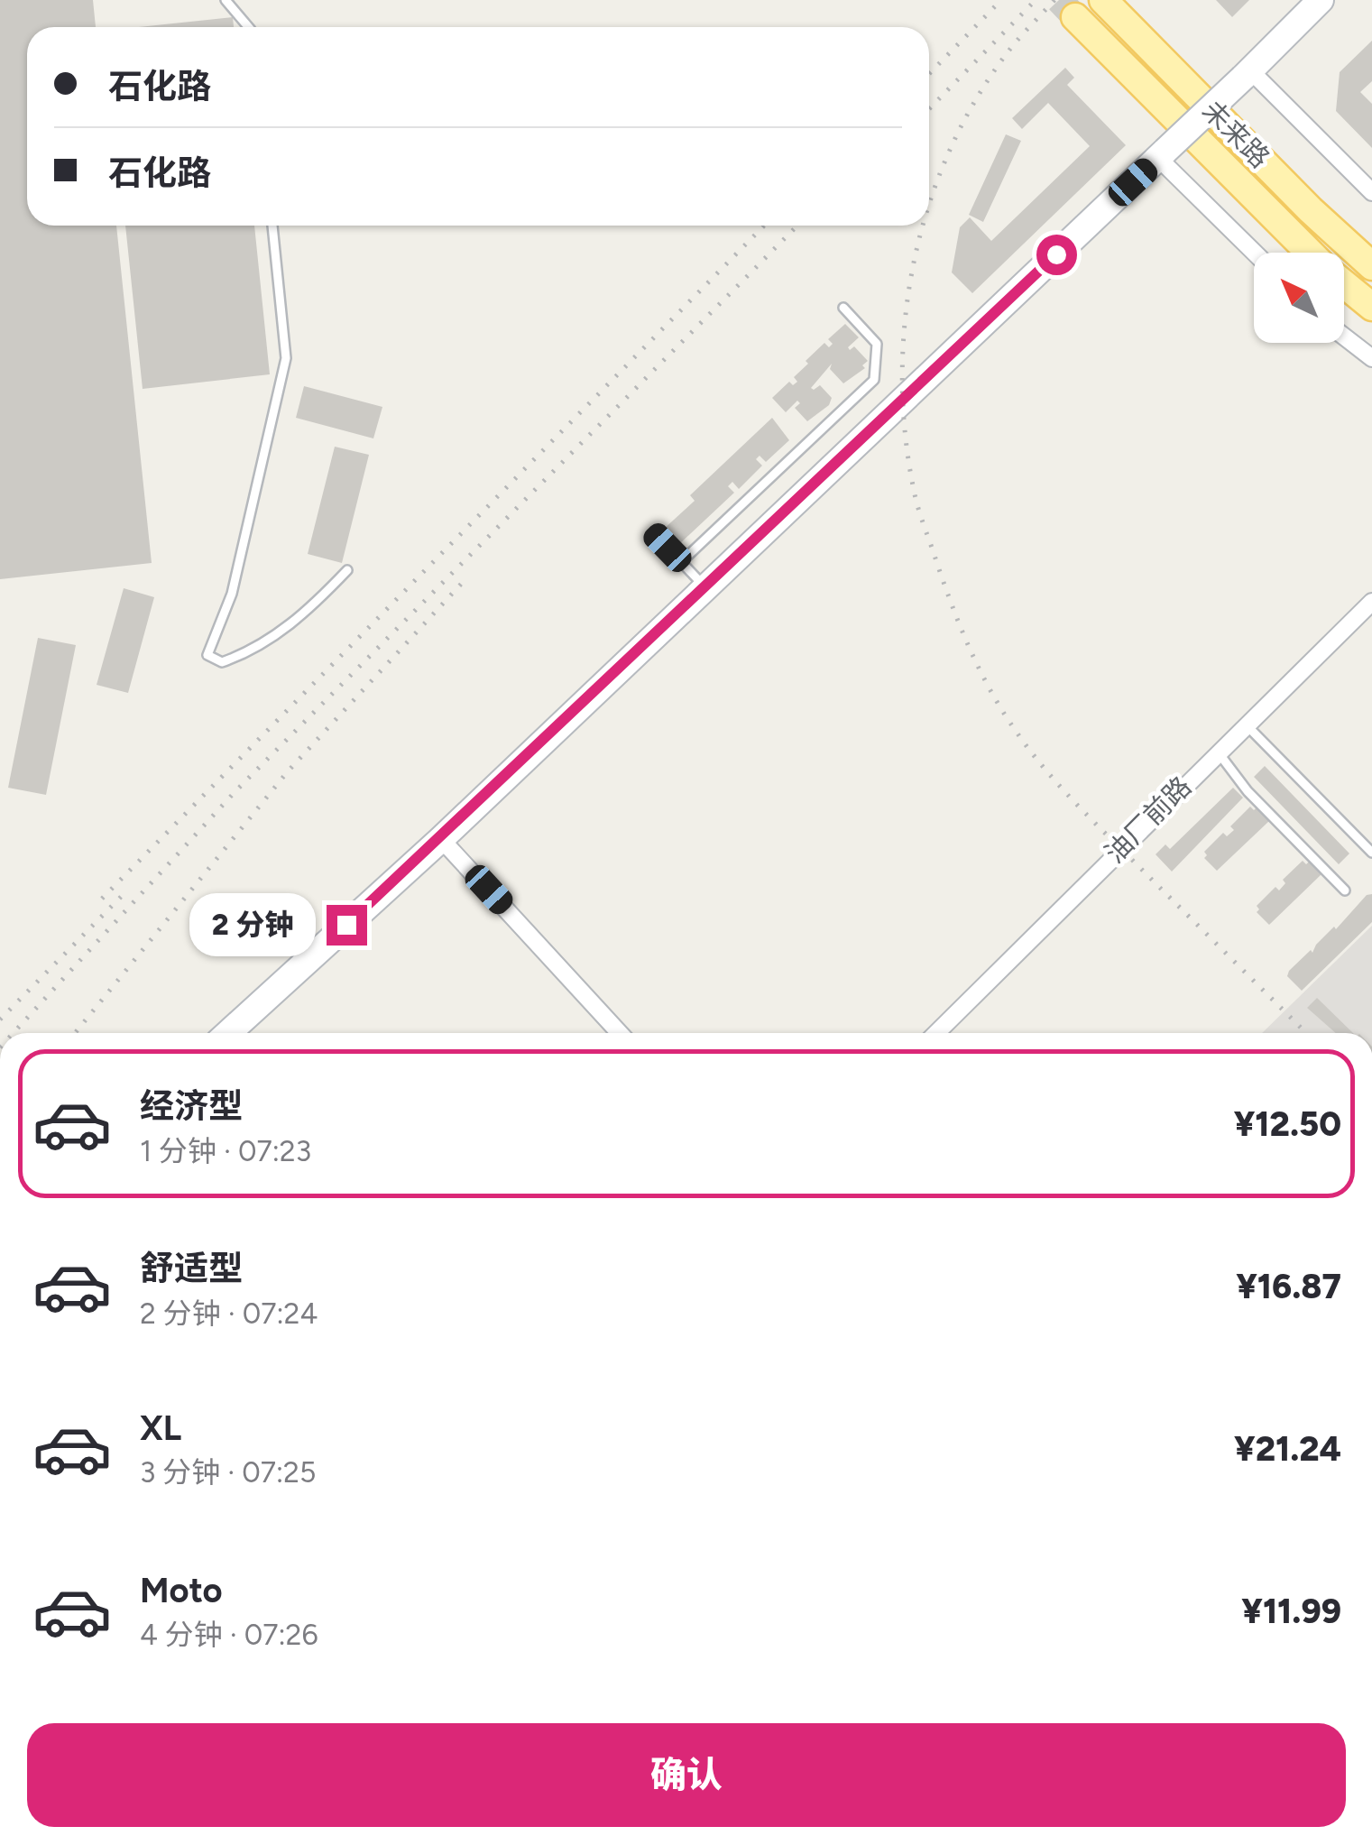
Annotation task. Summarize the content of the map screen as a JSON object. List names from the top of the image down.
{
  "streets": {
    "main road": ["未来路"],
    "street": ["油厂前路"]
  },
  "north": "top left",
  "page": {
    "banner": ["石化路", "石化路"],
    "bubble": "2 分钟",
    "list": [
      {
        "name": "经济型",
        "note": "1 分钟 · 07:23",
        "value": "¥12.50"
      },
      {
        "name": "舒适型",
        "note": "2 分钟 · 07:24",
        "value": "¥16.87"
      },
      {
        "name": "XL",
        "note": "3 分钟 · 07:25",
        "value": "¥21.24"
      },
      {
        "name": "Moto",
        "note": "4 分钟 · 07:26",
        "value": "¥11.99"
      }
    ],
    "buttons": "确认"
  }
}
